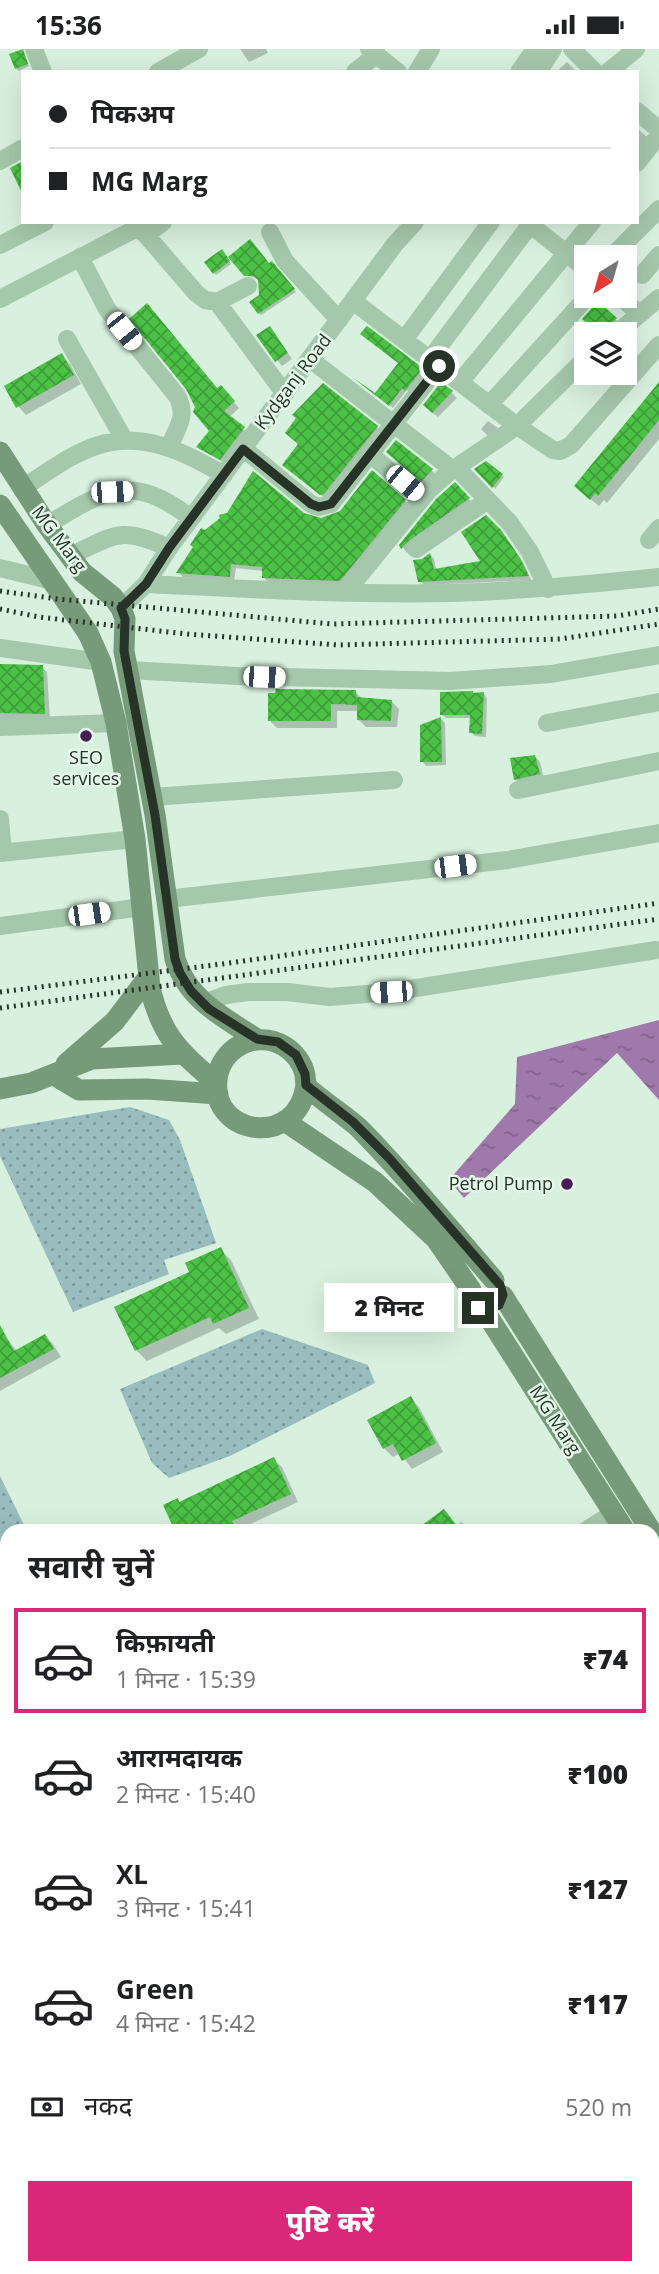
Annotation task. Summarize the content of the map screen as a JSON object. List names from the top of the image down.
{
  "streets": {
    "main road": ["MG Marg"],
    "street": ["Kydganj Road"]
  },
  "crossings": [
    ["Kydganj Road", "MG Marg"]
  ],
  "places": ["SEO services", "Petrol Pump"],
  "north": "bottom left",
  "page": {
    "status": "15:36",
    "banner": ["पिकअप", "MG Marg"],
    "bubble": "2 मिनट",
    "heading": "सवारी चुनें",
    "list": [
      {
        "name": "किफ़ायती",
        "note": "1 मिनट · 15:39",
        "value": "₹74"
      },
      {
        "name": "आरामदायक",
        "note": "2 मिनट · 15:40",
        "value": "₹100"
      },
      {
        "name": "XL",
        "note": "3 मिनट · 15:41",
        "value": "₹127"
      },
      {
        "name": "Green",
        "note": "4 मिनट · 15:42",
        "value": "₹117"
      }
    ],
    "pay": ["नकद", "520 m"],
    "buttons": "पुष्टि करें"
  }
}
